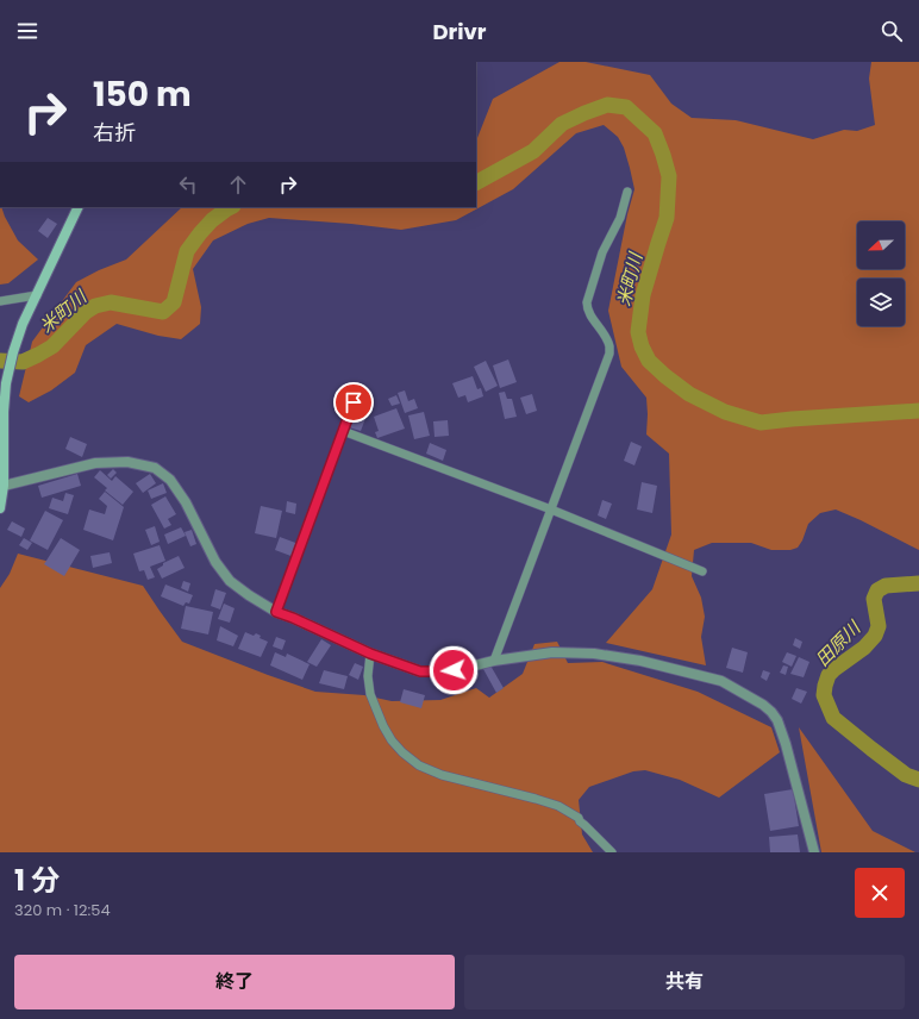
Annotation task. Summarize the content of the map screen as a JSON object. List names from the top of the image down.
{
  "water": ["米町川", "田原川"],
  "north": "left",
  "page": {
    "header": "Drivr",
    "turn": ["150 m", "右折"],
    "heading": ["1 分", "320 m · 12:54"],
    "buttons": ["終了", "共有"]
  }
}
